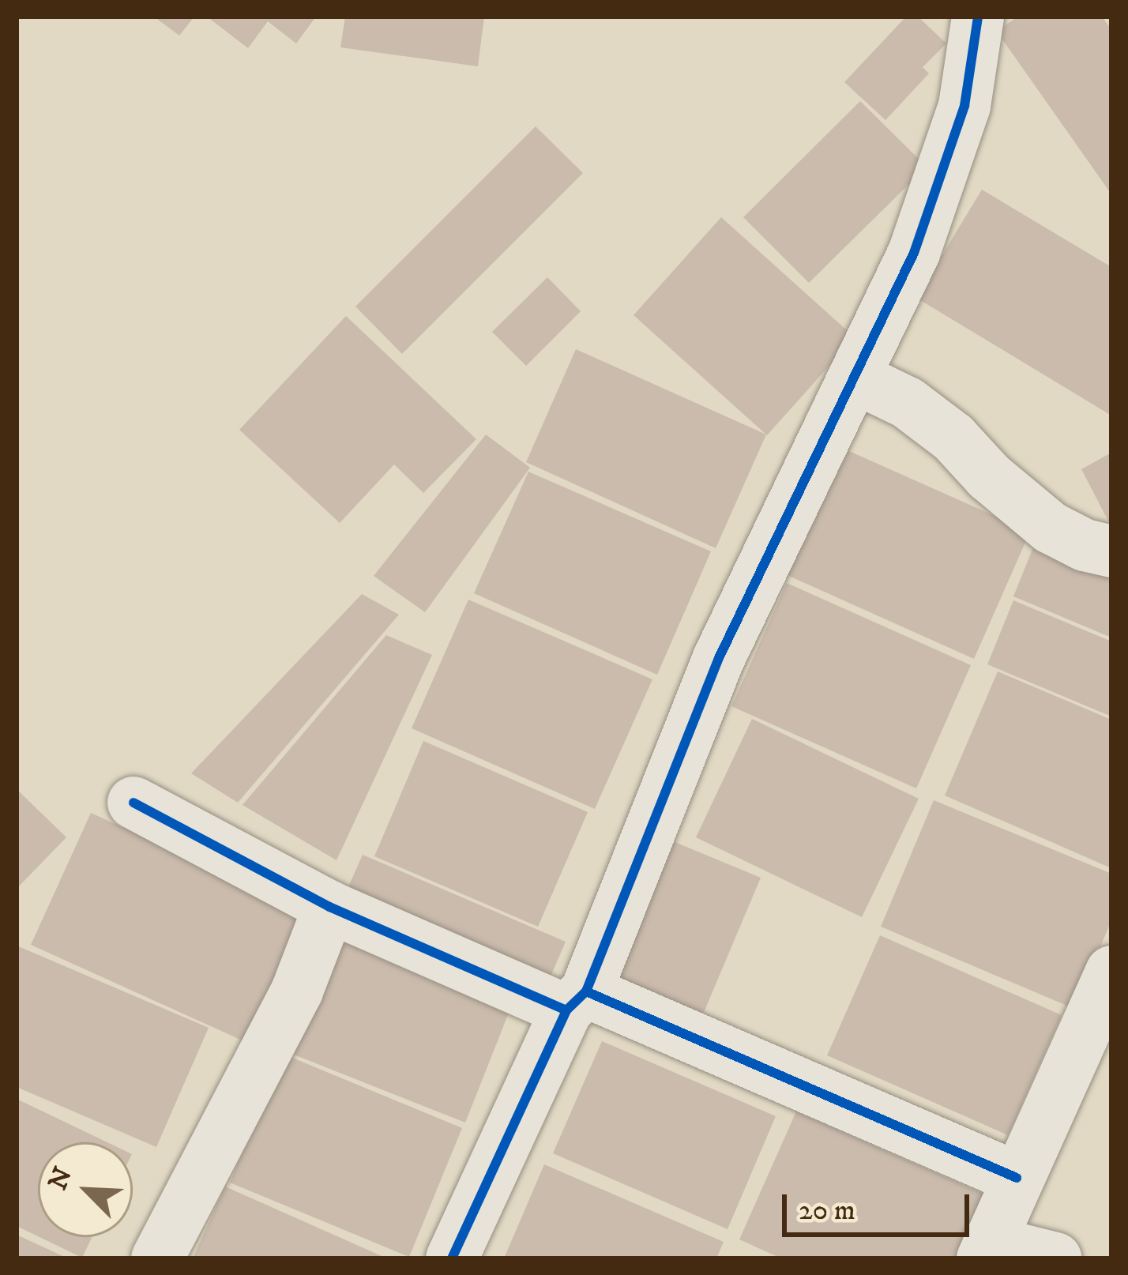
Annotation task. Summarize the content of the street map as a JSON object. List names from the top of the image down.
{
  "scale_bar": "20 m",
  "north": "top left"
}
